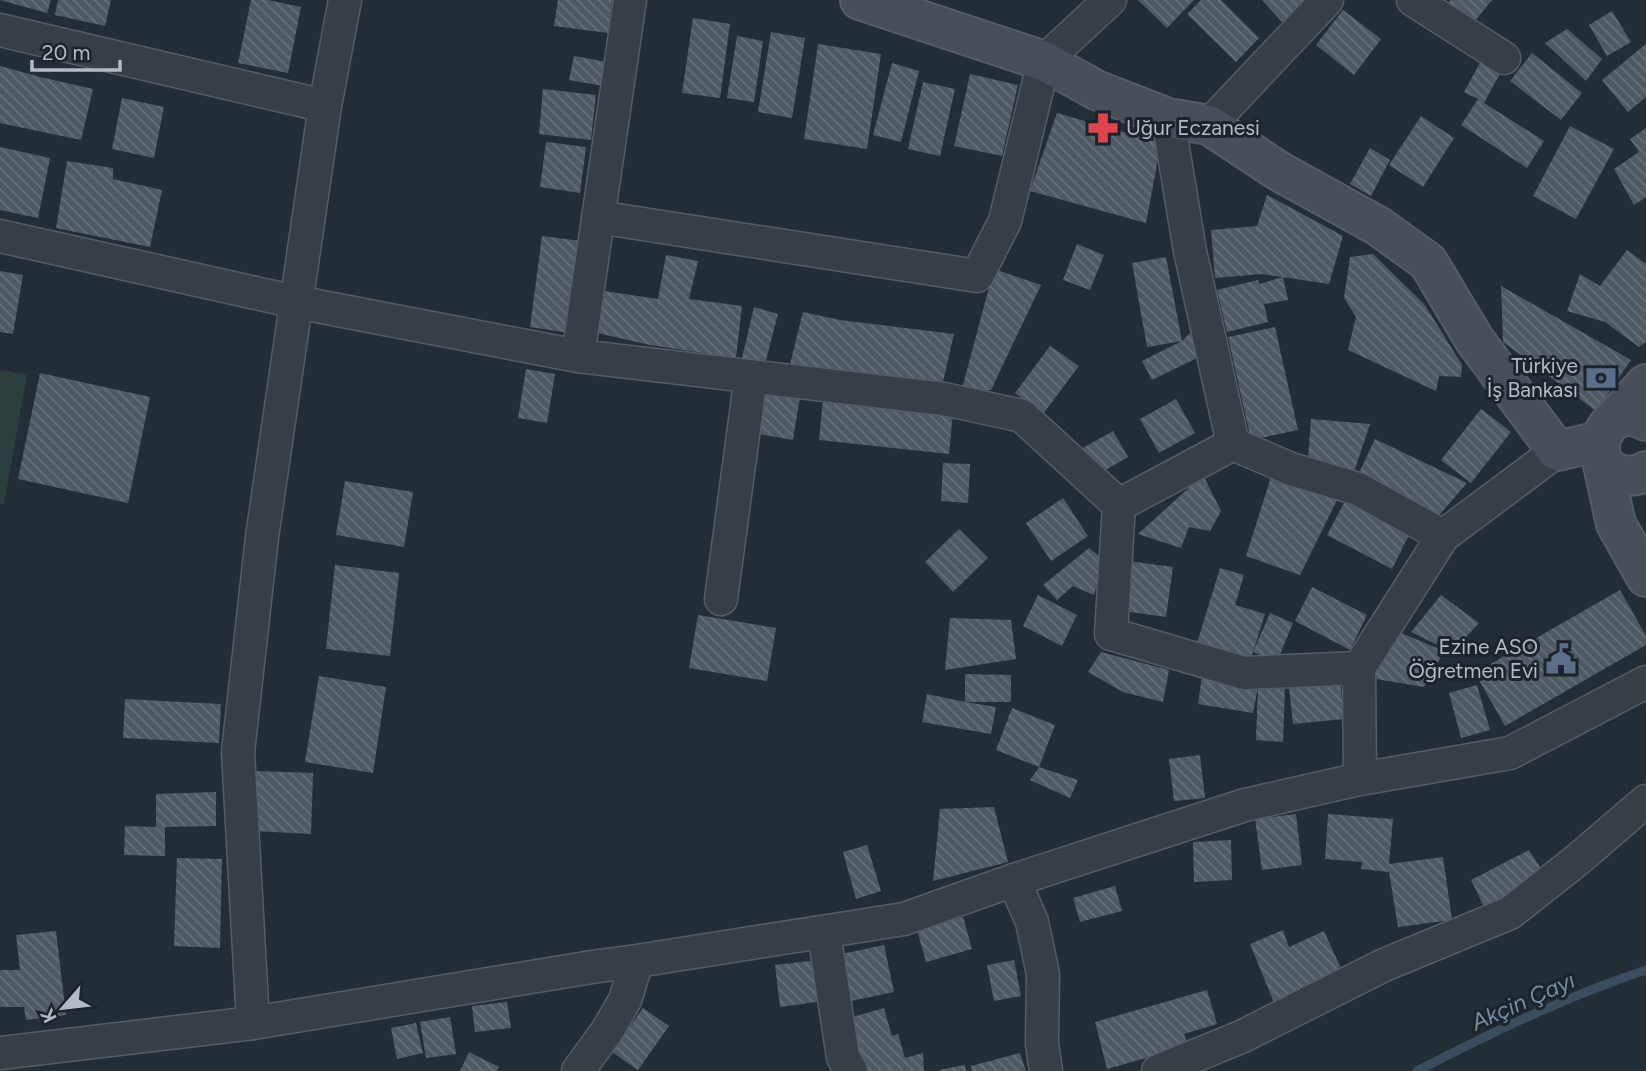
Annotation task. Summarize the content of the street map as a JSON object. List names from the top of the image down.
{
  "water": ["Akçin Çayı"],
  "places": {
    "pharmacy": ["Uğur Eczanesi"],
    "bank": ["Türkiye İş Bankası"],
    "public building": ["Ezine ASO Öğretmen Evi"]
  },
  "scale_bar": "20 m",
  "north": "bottom left"
}
